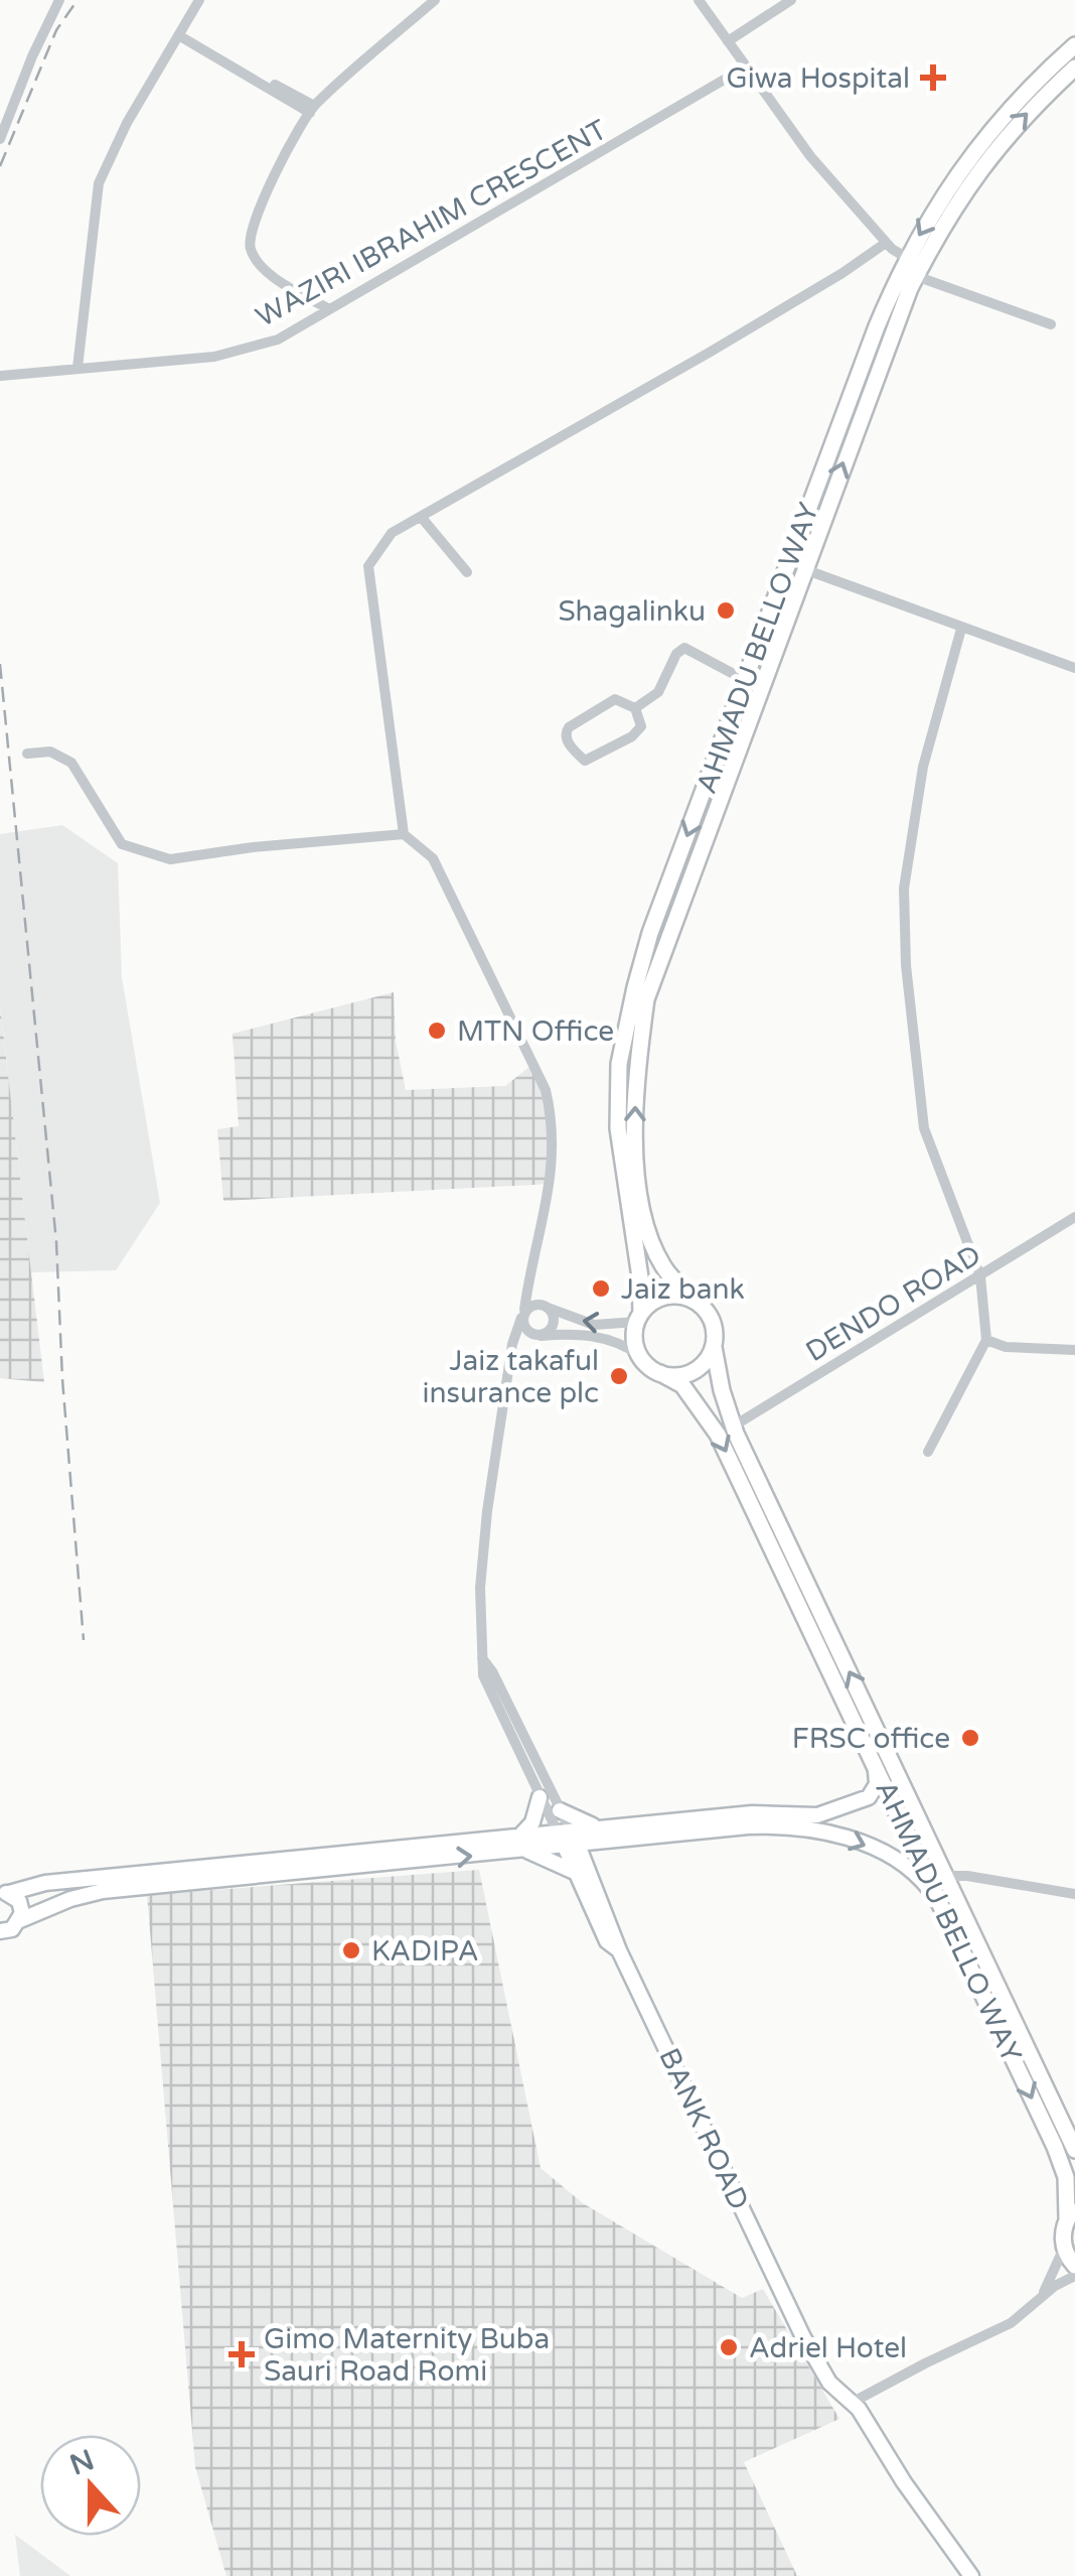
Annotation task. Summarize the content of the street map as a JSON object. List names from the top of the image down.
{
  "streets": {
    "main road": ["AHMADU BELLO WAY"],
    "street": ["WAZIRI IBRAHIM CRESCENT", "DENDO ROAD", "BANK ROAD"]
  },
  "crossings": [
    ["AHMADU BELLO WAY", "DENDO ROAD"]
  ],
  "places": {
    "health": ["Giwa Hospital", "Gimo Maternity Buba Sauri Road Romi"],
    "other": [
      "Shagalinku",
      "MTN Office",
      "Jaiz bank",
      "Jaiz takaful insurance plc",
      "FRSC office",
      "KADIPA",
      "Adriel Hotel"
    ]
  },
  "north": "top"
}
